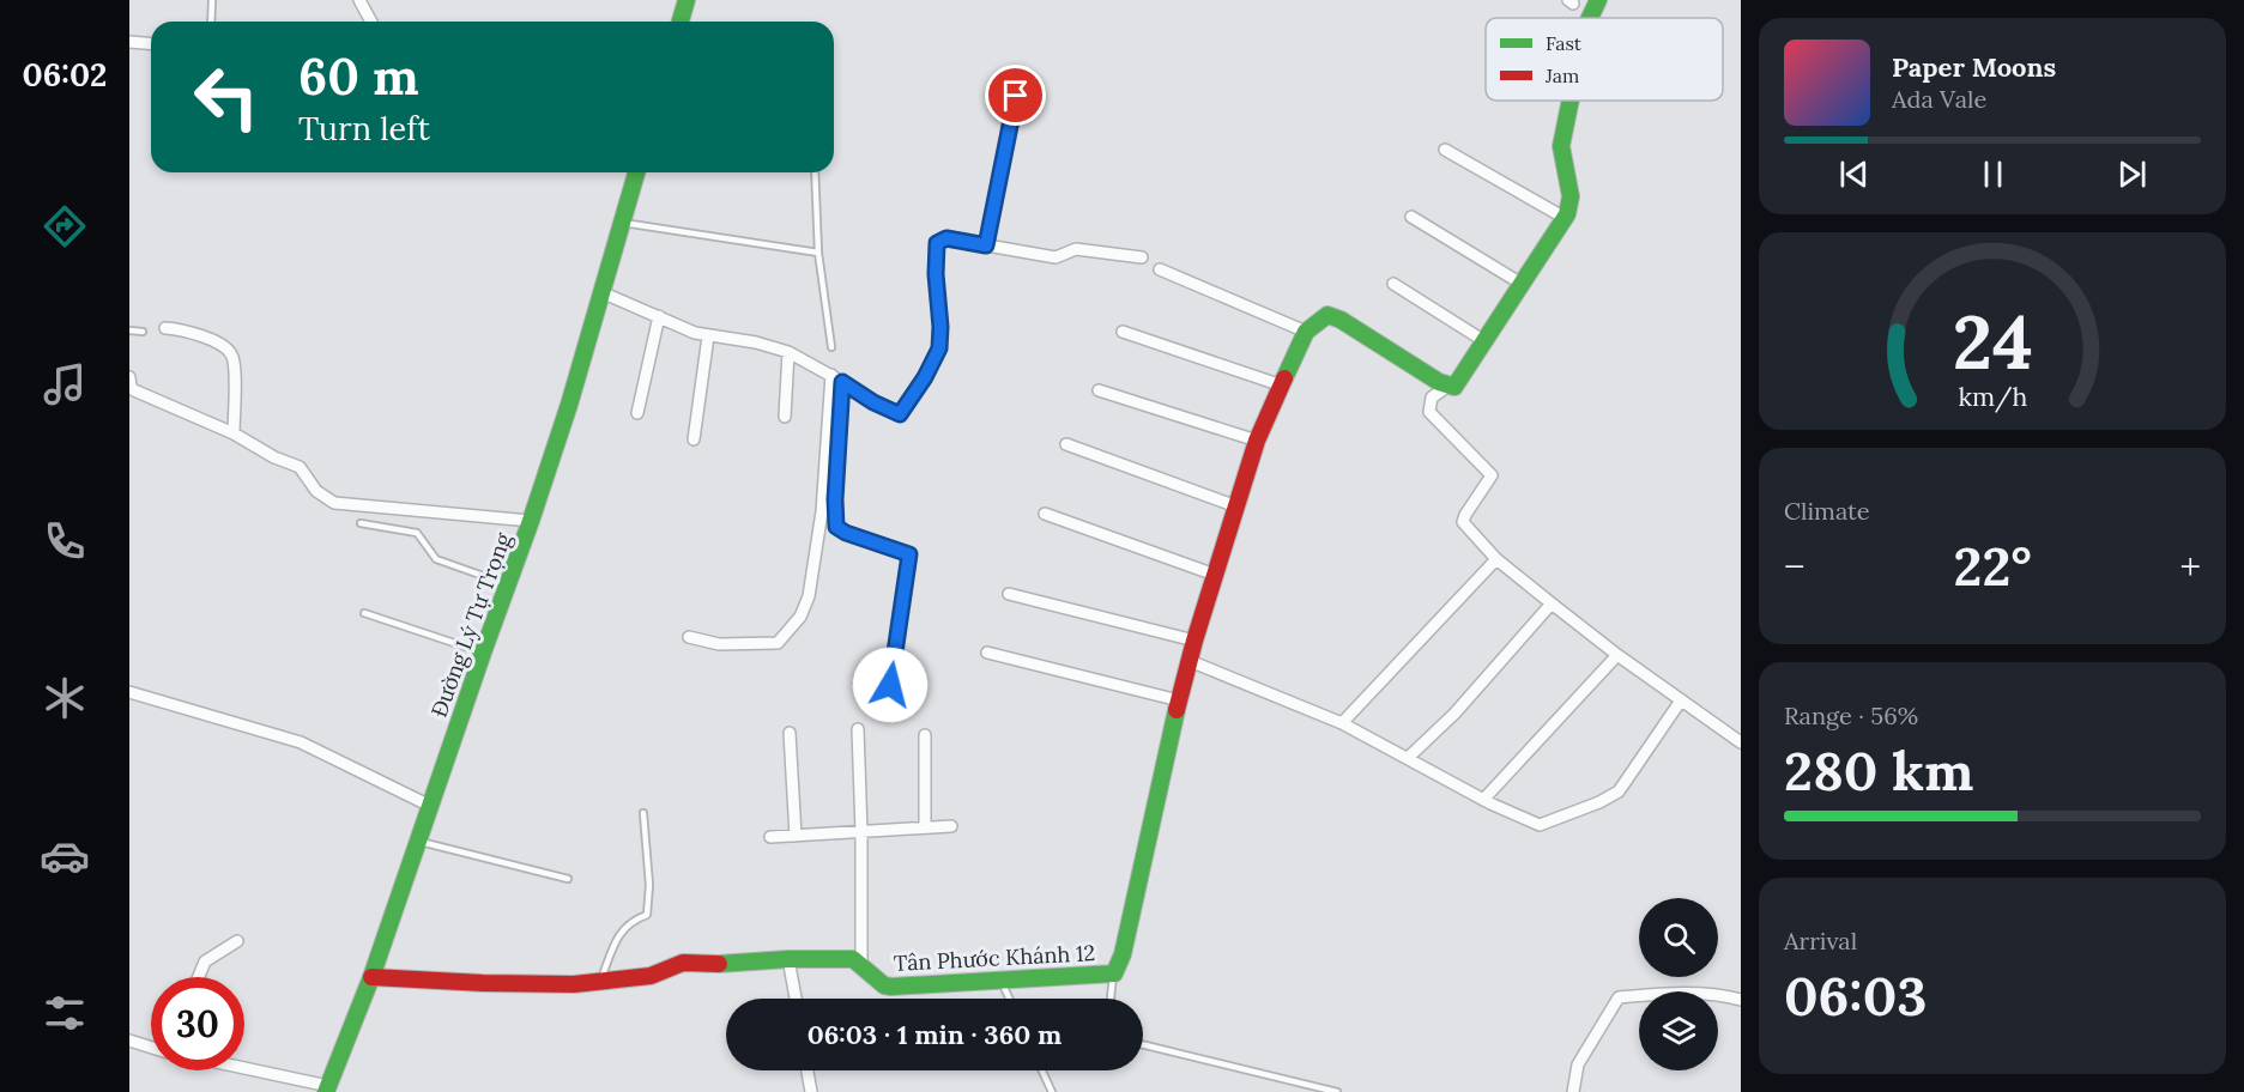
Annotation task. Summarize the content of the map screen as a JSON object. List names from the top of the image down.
{
  "streets": {
    "street": ["Đường Lý Tự Trọng", "Tân Phước Khánh 12"]
  },
  "crossings": [
    ["Đường Lý Tự Trọng", "Tân Phước Khánh 12"]
  ],
  "legend": ["Fast", "Jam"],
  "page": {
    "tabs": "06:02",
    "turn": ["60 m", "Turn left"],
    "song": ["Paper Moons", "Ada Vale"],
    "tile": [
      "Climate",
      ["Range · 56%", "280 km"],
      ["Arrival", "06:03"]
    ],
    "heat": ["−", "22°", "+"],
    "limit": "30",
    "trip": "06:03 · 1 min · 360 m",
    "gauge": ["24", "km/h"]
  }
}
